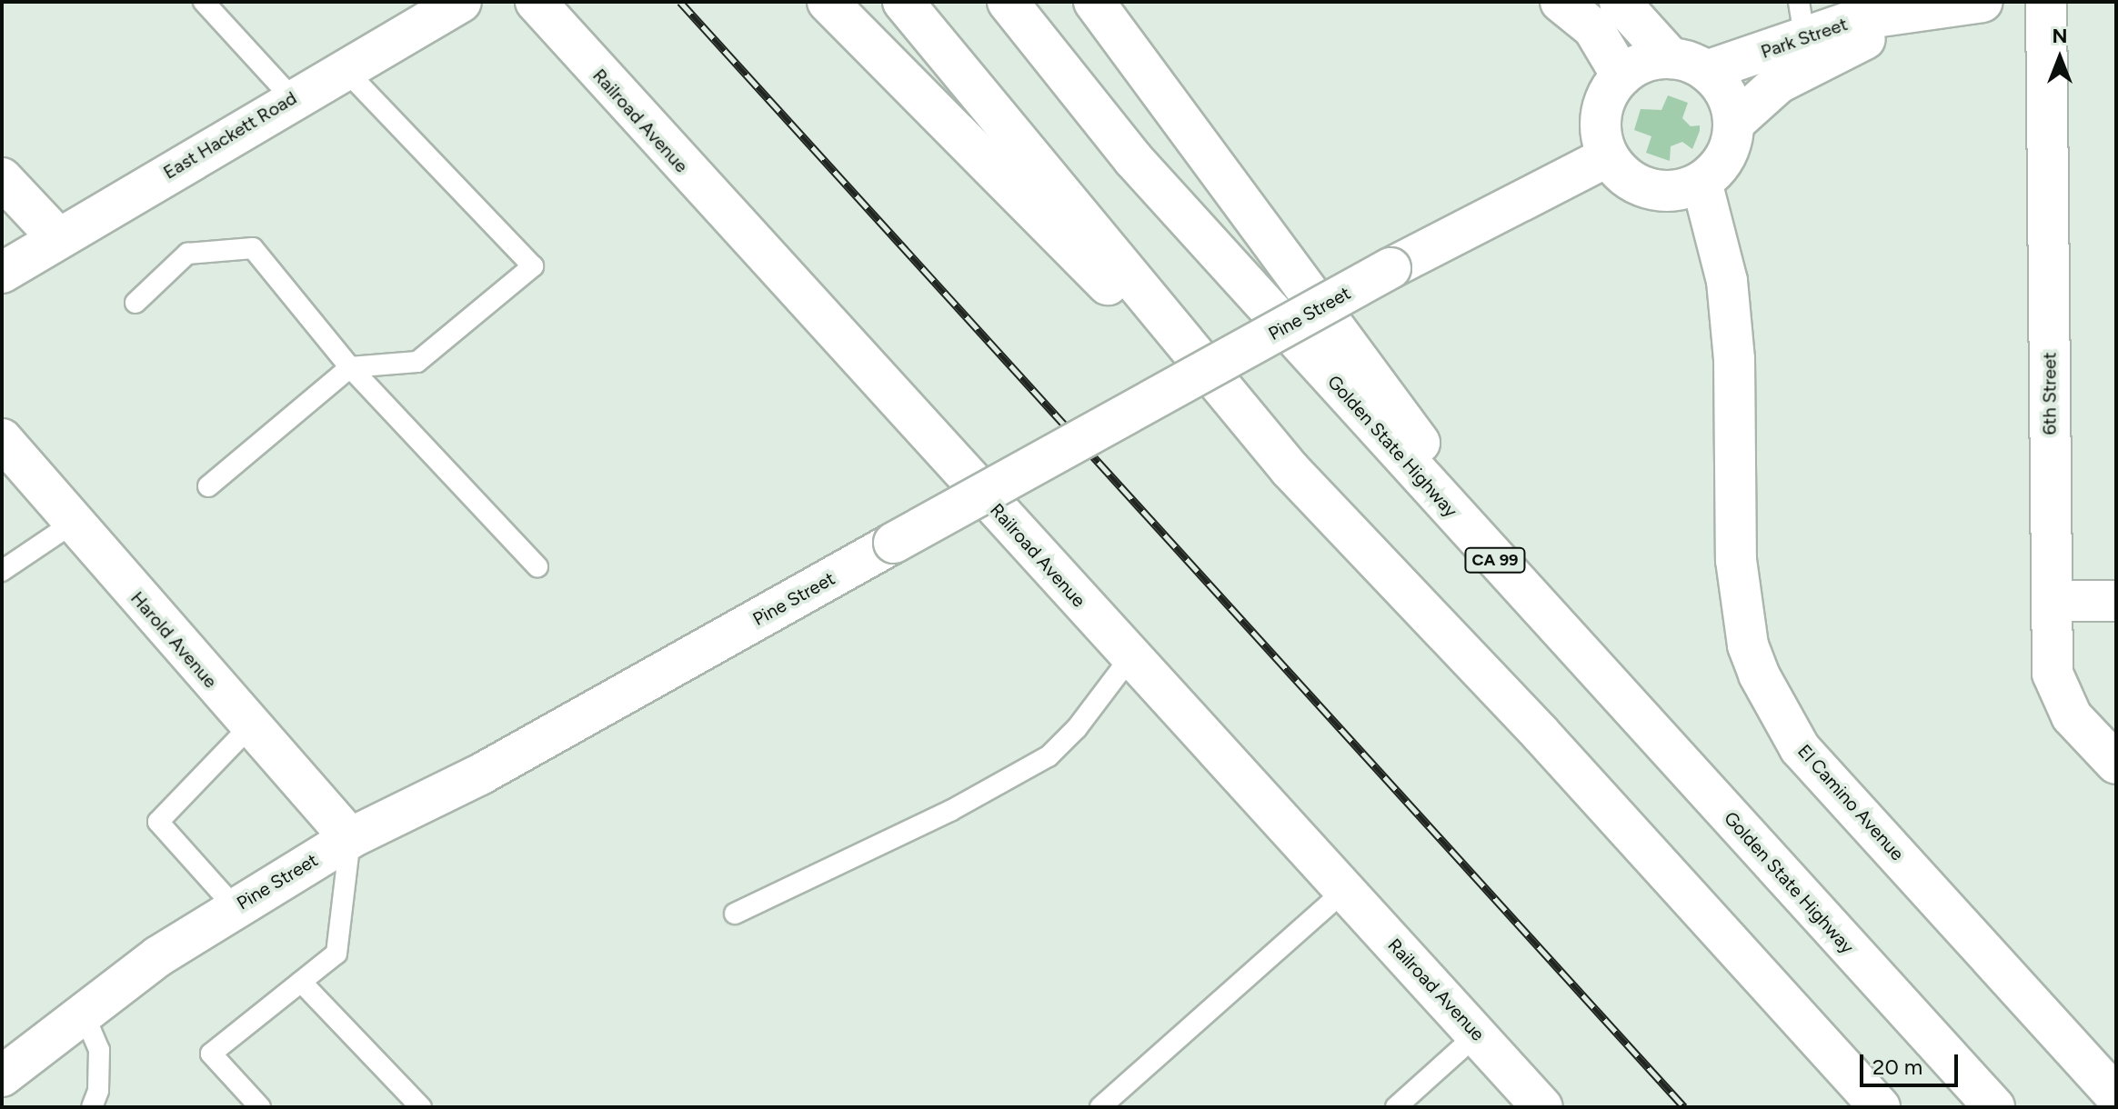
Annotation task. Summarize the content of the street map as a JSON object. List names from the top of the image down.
{
  "streets": {
    "main road": [
      "Park Street",
      "Railroad Avenue",
      "East Hackett Road",
      "Pine Street",
      "6th Street",
      "Golden State Highway",
      "CA 99",
      "Harold Avenue",
      "El Camino Avenue"
    ]
  },
  "crossings": [
    ["Park Street", "Pine Street"],
    ["Park Street", "El Camino Avenue"],
    ["Pine Street", "Harold Avenue"],
    ["Pine Street", "El Camino Avenue"]
  ],
  "scale_bar": "20 m",
  "north": "top"
}
